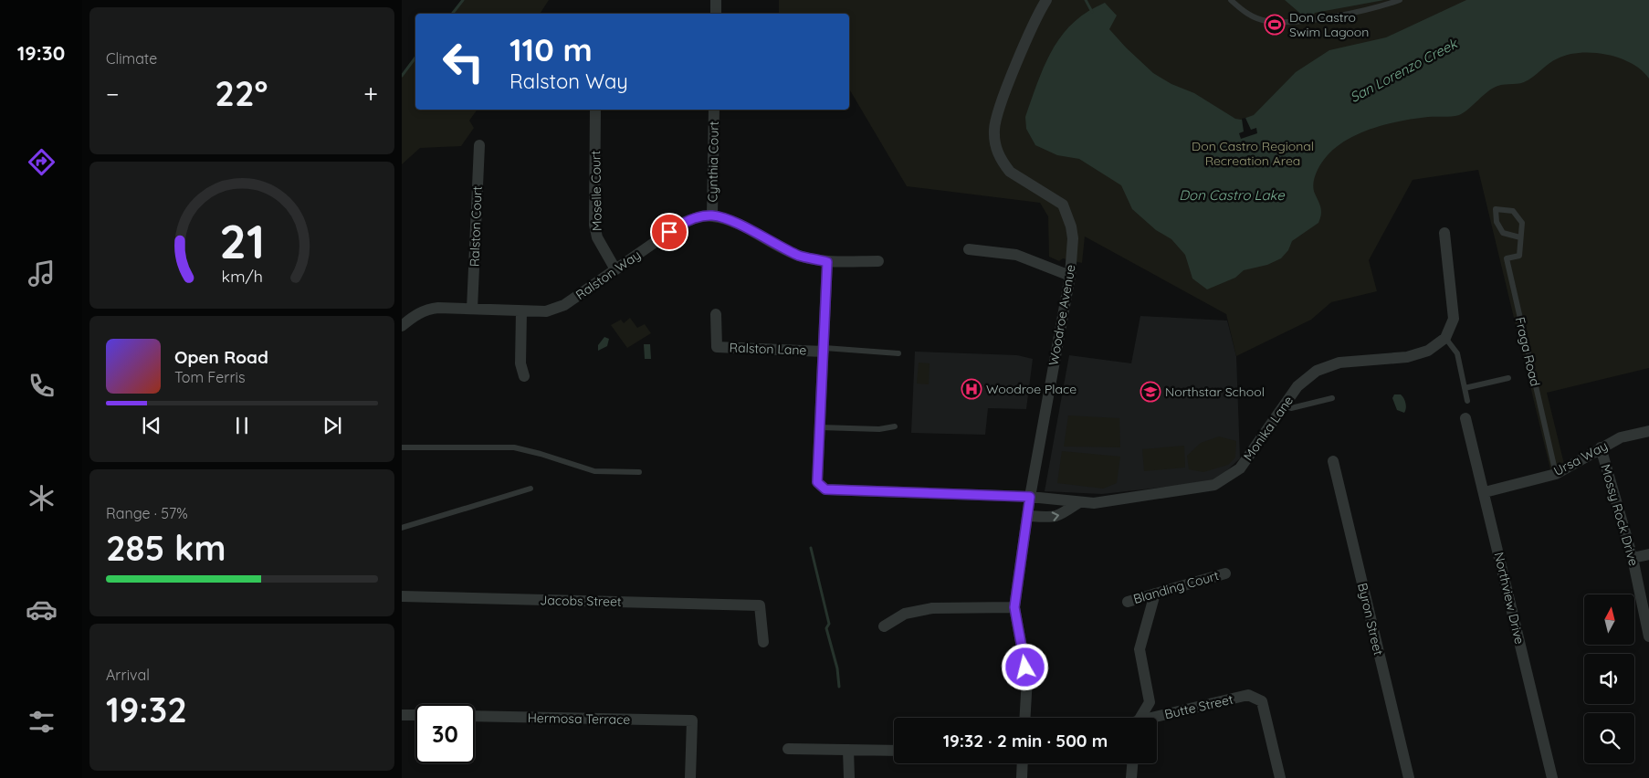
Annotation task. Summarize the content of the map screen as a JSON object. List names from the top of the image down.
{
  "streets": {
    "street": [
      "Cynthia Court",
      "Moselle Court",
      "Ralston Court",
      "Ralston Way",
      "Woodroe Avenue",
      "Ralston Lane",
      "Monika Lane",
      "Ursa Way",
      "Mossy Rock Drive",
      "Blanding Court",
      "Northview Drive",
      "Jacobs Street",
      "Byron Street",
      "Butte Street",
      "Hermosa Terrace"
    ],
    "lane": ["Fraga Road"]
  },
  "crossings": [
    ["Cynthia Court", "Ralston Way"],
    ["Moselle Court", "Ralston Way"],
    ["Ralston Court", "Ralston Way"],
    ["Woodroe Avenue", "Monika Lane"],
    ["Fraga Road", "Ursa Way"],
    ["Ursa Way", "Mossy Rock Drive"],
    ["Ursa Way", "Northview Drive"]
  ],
  "water": ["San Lorenzo Creek", "Don Castro Lake"],
  "parks": ["Don Castro Regional Recreation Area"],
  "places": {
    "sports": ["Don Castro Swim Lagoon"],
    "hospital": ["Woodroe Place"],
    "school or university": ["Northstar School"]
  },
  "north": "top",
  "page": {
    "tabs": "19:30",
    "tile": [
      "Climate",
      ["Range · 57%", "285 km"],
      ["Arrival", "19:32"]
    ],
    "turn": ["110 m", "Ralston Way"],
    "heat": ["−", "22°", "+"],
    "song": ["Open Road", "Tom Ferris"],
    "limit": "30",
    "trip": "19:32 · 2 min · 500 m",
    "gauge": ["21", "km/h"]
  }
}
